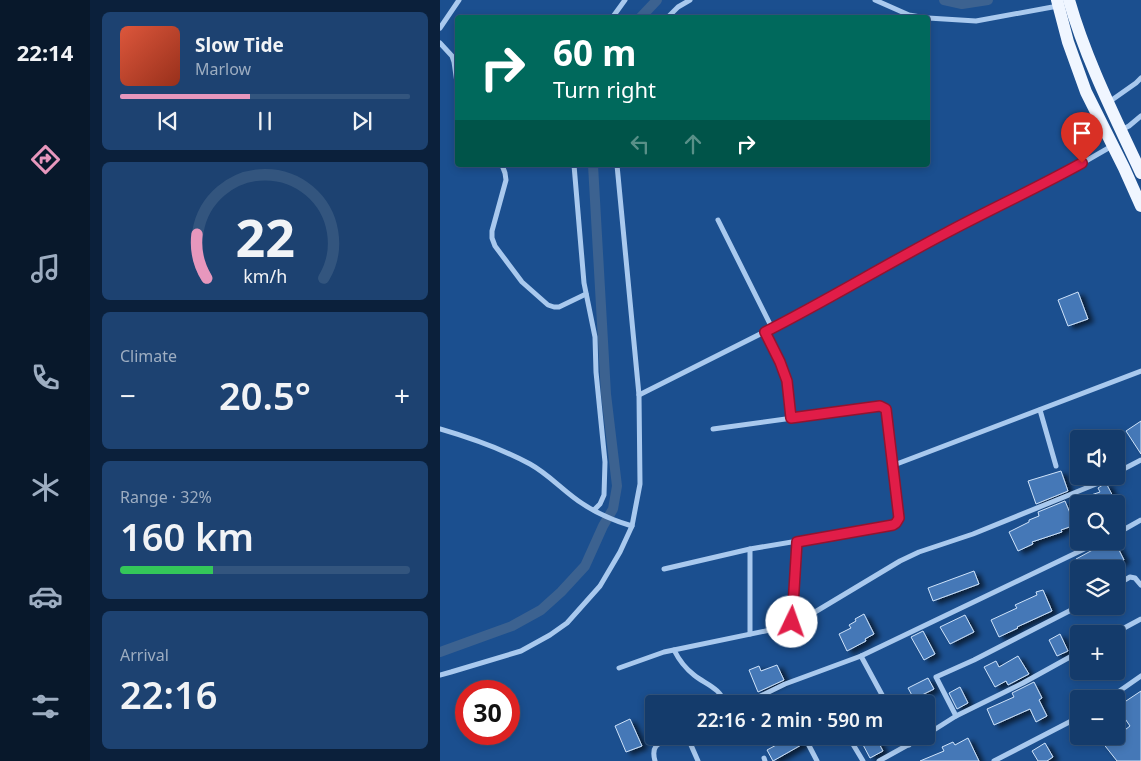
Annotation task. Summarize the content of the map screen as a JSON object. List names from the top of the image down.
{
  "page": {
    "tabs": "22:14",
    "turn": ["60 m", "Turn right"],
    "song": ["Slow Tide", "Marlow"],
    "tile": [
      "Climate",
      ["Range · 32%", "160 km"],
      ["Arrival", "22:16"]
    ],
    "heat": ["−", "20.5°", "+"],
    "map_buttons": ["+", "−"],
    "limit": "30",
    "trip": "22:16 · 2 min · 590 m",
    "gauge": ["22", "km/h"]
  }
}
